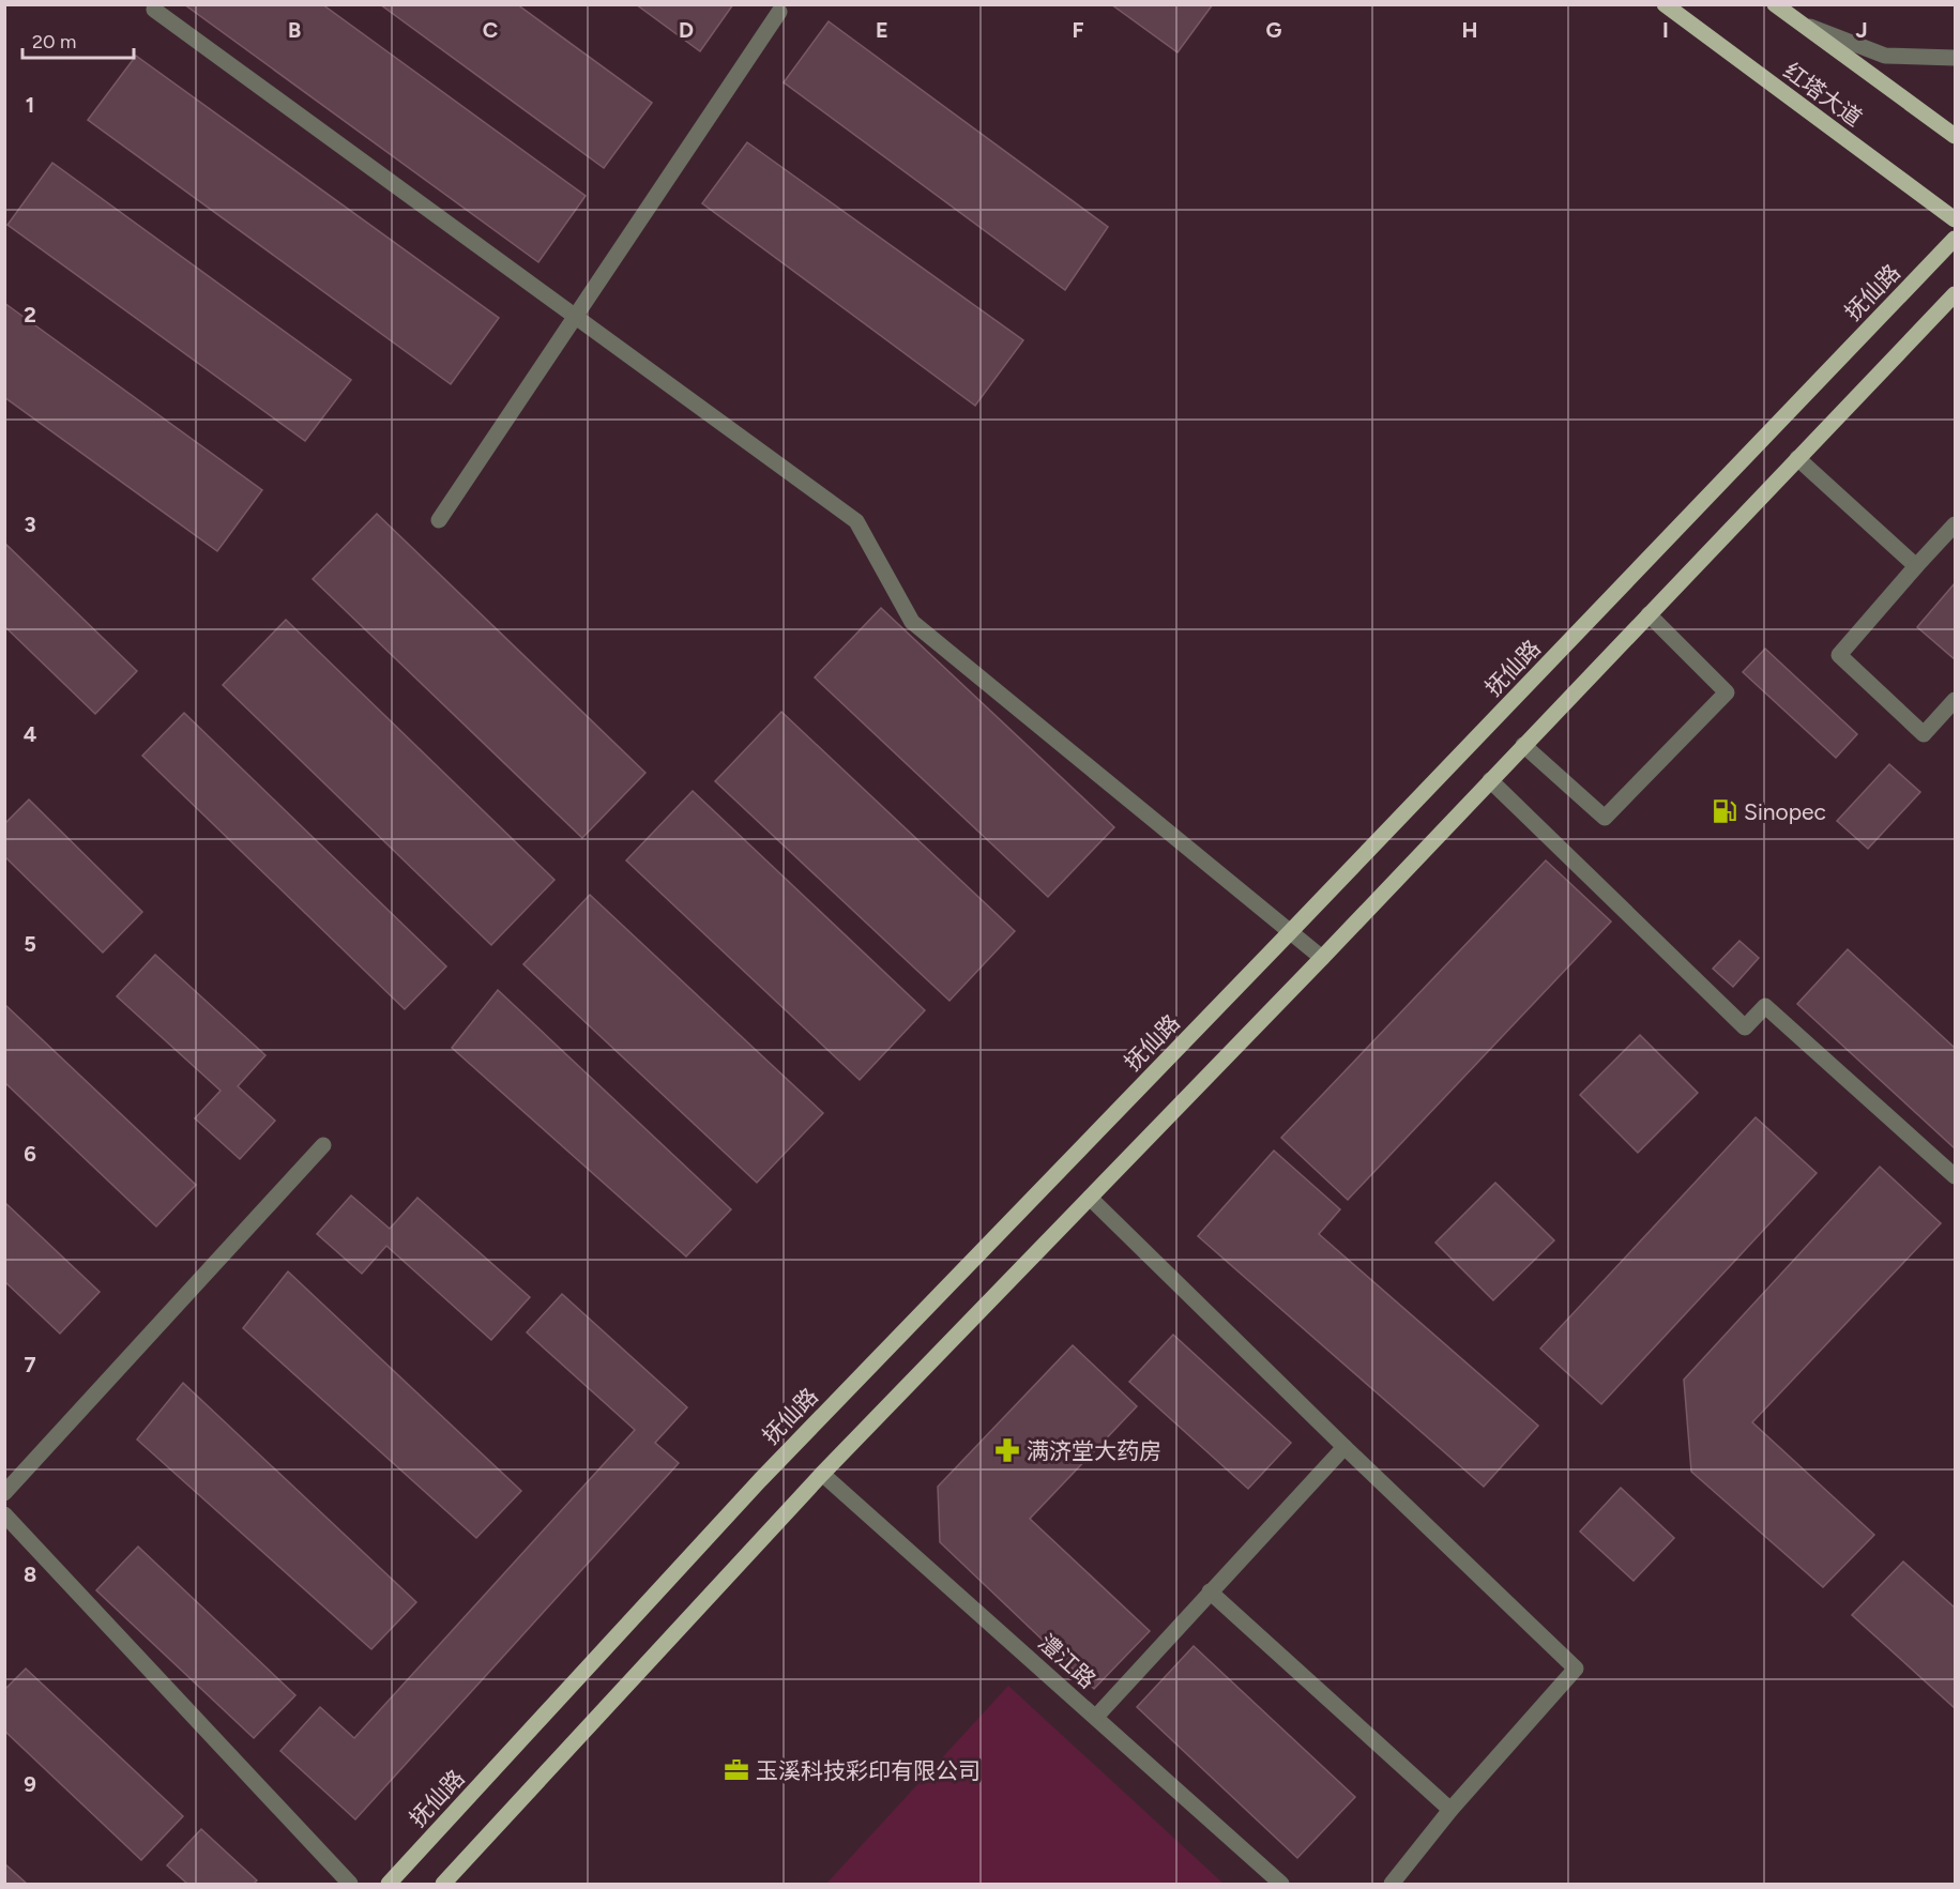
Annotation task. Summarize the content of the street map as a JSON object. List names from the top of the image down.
{
  "streets": {
    "main road": ["红塔大道", "抚仙路"],
    "street": ["澧江路"]
  },
  "places": {
    "fuel station": ["Sinopec"],
    "pharmacy": ["满济堂大药房"],
    "office": ["玉溪科技彩印有限公司"]
  },
  "scale_bar": "20 m",
  "grid": {
    "columns": [
      "B",
      "C",
      "D",
      "E",
      "F",
      "G",
      "H",
      "I",
      "J"
    ],
    "rows": [
      "1",
      "2",
      "3",
      "4",
      "5",
      "6",
      "7",
      "8",
      "9"
    ]
  }
}
